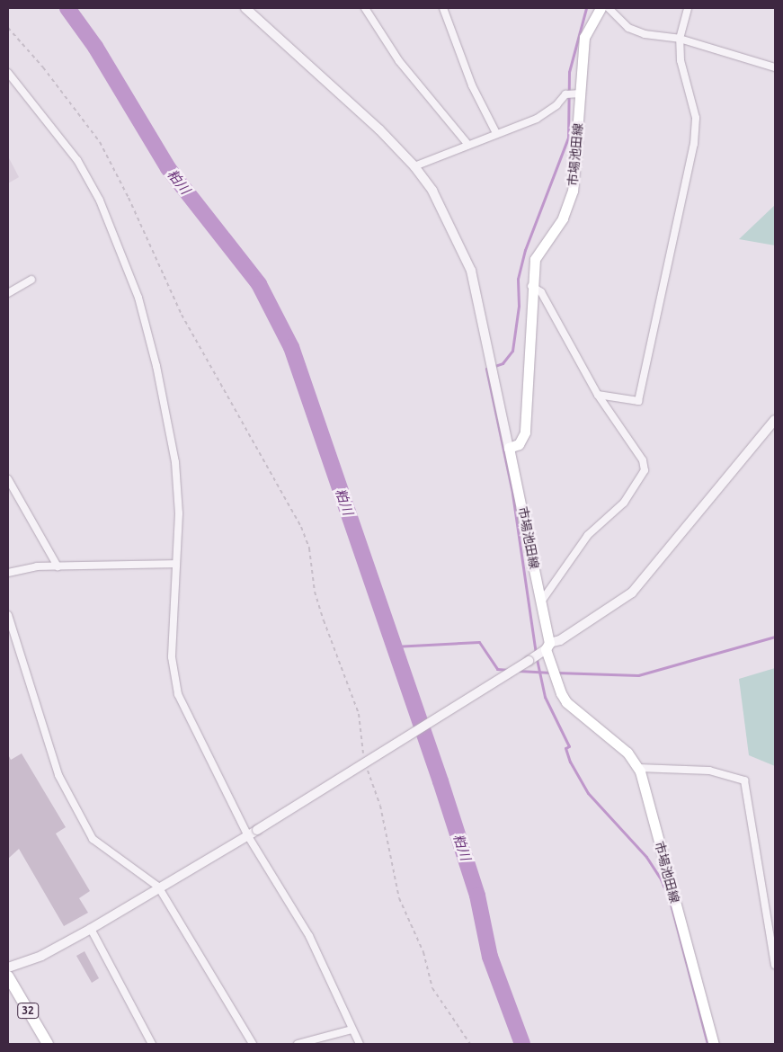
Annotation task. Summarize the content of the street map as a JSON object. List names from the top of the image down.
{
  "streets": {
    "main road": ["市場池田線", "32"]
  },
  "water": ["粕川"]
}
